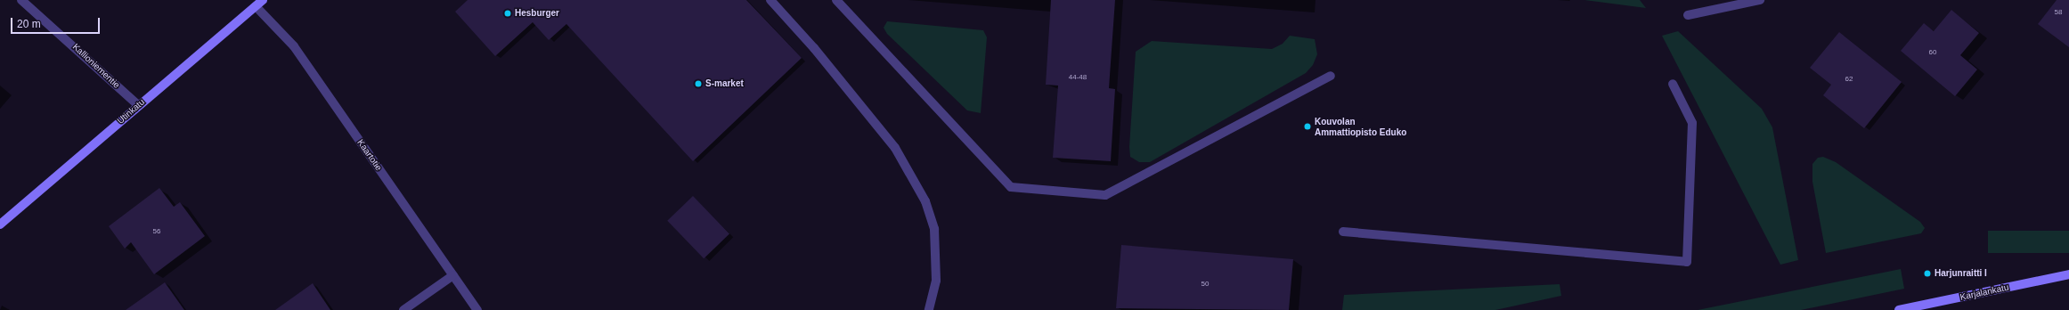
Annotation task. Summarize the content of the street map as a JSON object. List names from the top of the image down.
{
  "streets": {
    "street": [
      "Kallioniementie",
      "Utinkatu",
      "Kaartotie",
      "Karjalankatu"
    ]
  },
  "crossings": [
    ["Kallioniementie", "Utinkatu"],
    ["Utinkatu", "Kaartotie"]
  ],
  "places": [
    "Hesburger",
    "S-market",
    "Kouvolan Ammattiopisto Eduko",
    "Harjunraitti I"
  ],
  "house_numbers": [
    "58",
    "60",
    "44-48",
    "62",
    "56",
    "50"
  ],
  "scale_bar": "20 m"
}
